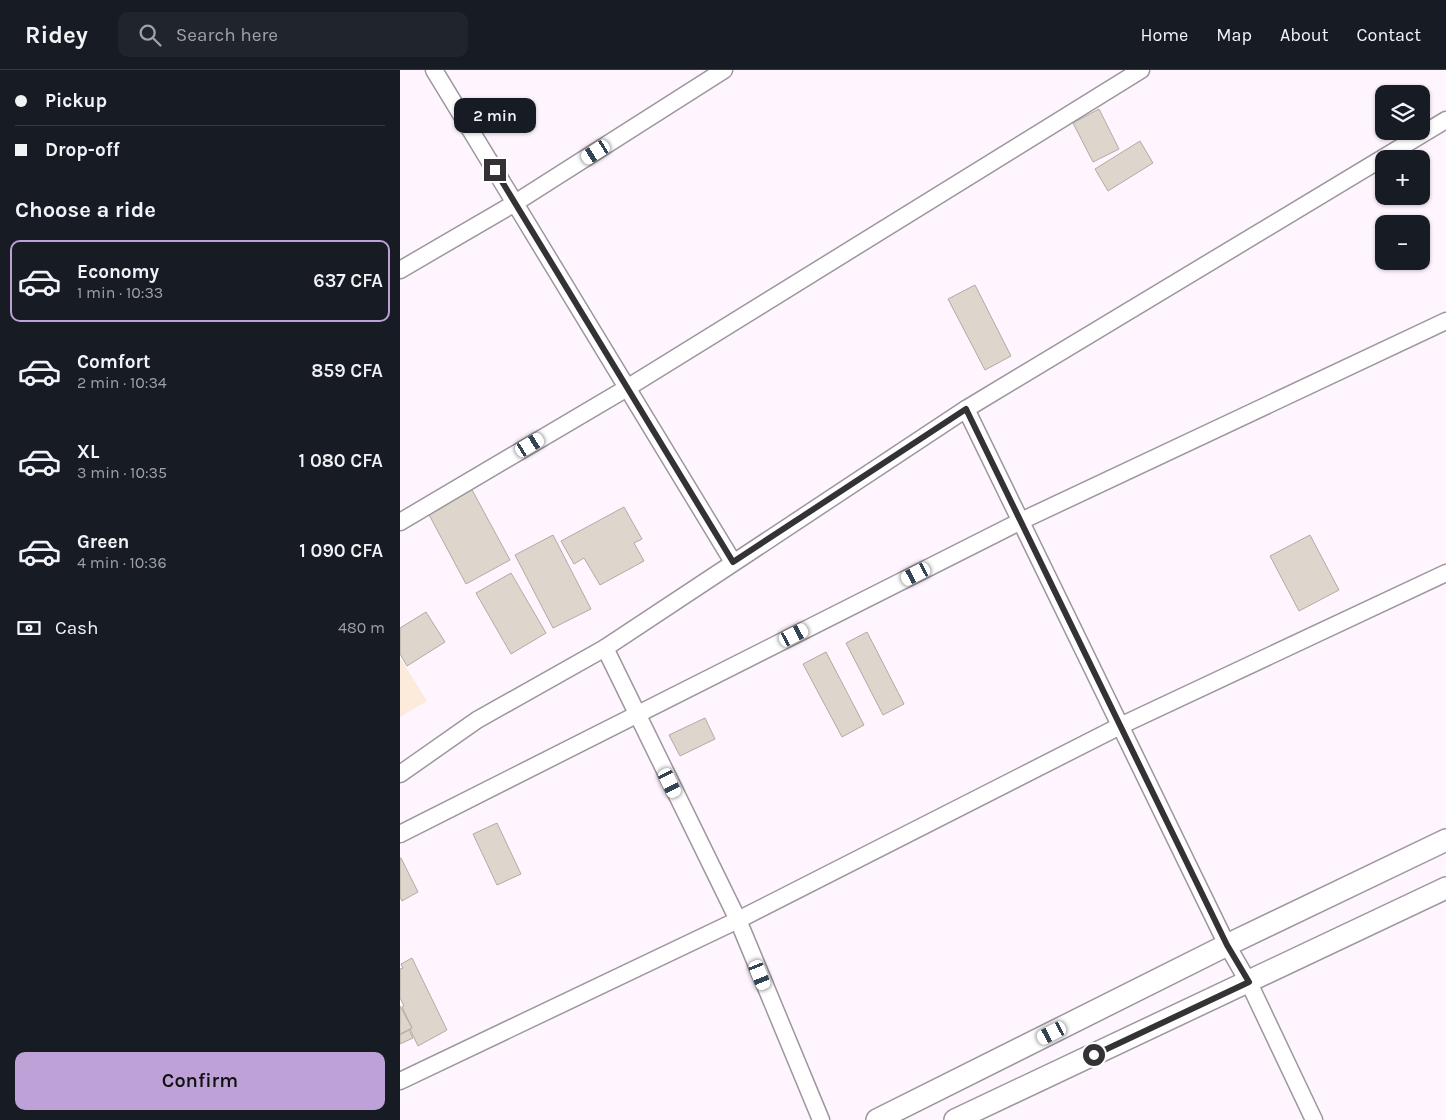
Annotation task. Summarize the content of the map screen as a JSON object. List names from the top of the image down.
{
  "page": {
    "header": "Ridey",
    "search": "Search here",
    "nav": [
      "Home",
      "Map",
      "About",
      "Contact"
    ],
    "banner": ["Pickup", "Drop-off"],
    "map_buttons": ["+", "−"],
    "bubble": "2 min",
    "heading": "Choose a ride",
    "list": [
      {
        "name": "Economy",
        "note": "1 min · 10:33",
        "value": "637 CFA"
      },
      {
        "name": "Comfort",
        "note": "2 min · 10:34",
        "value": "859 CFA"
      },
      {
        "name": "XL",
        "note": "3 min · 10:35",
        "value": "1 080 CFA"
      },
      {
        "name": "Green",
        "note": "4 min · 10:36",
        "value": "1 090 CFA"
      }
    ],
    "pay": ["Cash", "480 m"],
    "buttons": "Confirm"
  }
}
